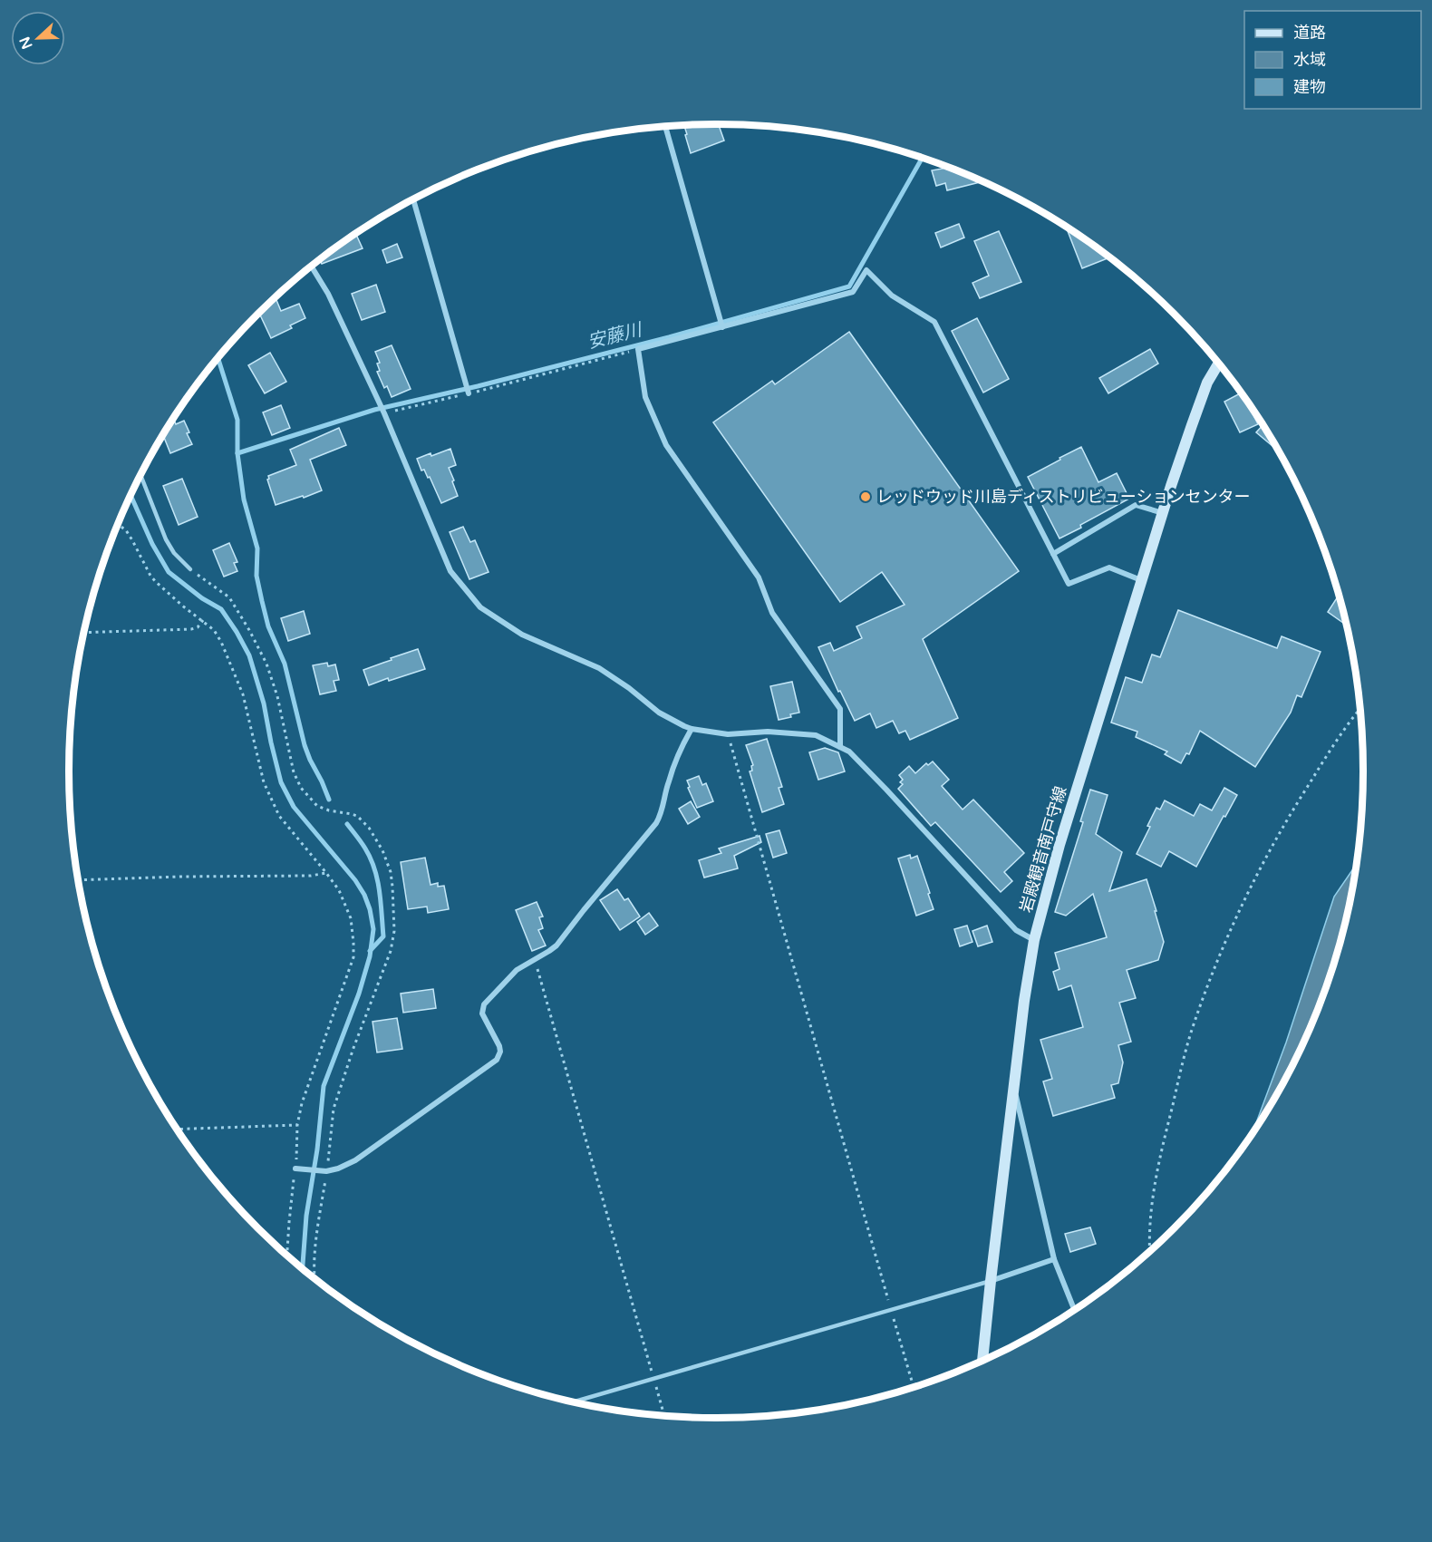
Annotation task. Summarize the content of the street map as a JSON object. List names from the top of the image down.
{
  "streets": {
    "main road": ["岩殿観音南戸守線"]
  },
  "water": ["安藤川"],
  "places": ["レッドウッド川島ディストリビューションセンター"],
  "legend": ["道路", "水域", "建物"],
  "north": "left"
}
